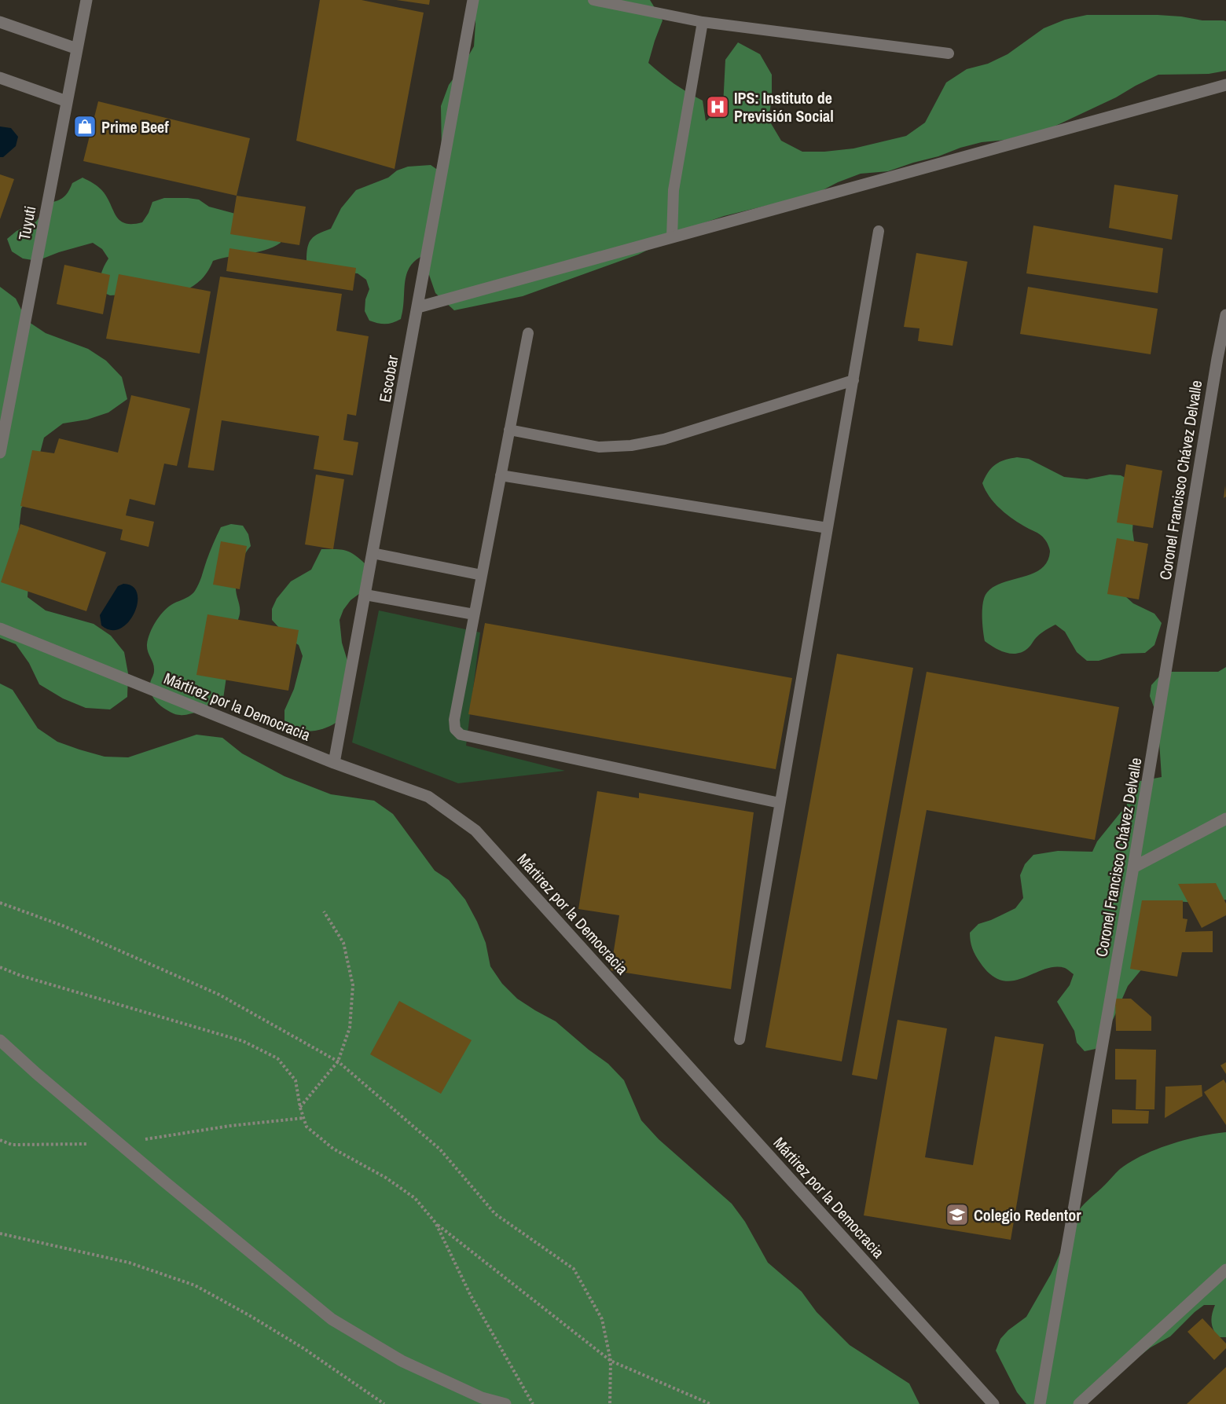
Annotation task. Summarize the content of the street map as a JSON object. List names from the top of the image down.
{
  "streets": {
    "street": [
      "Tuyuti",
      "Escobar",
      "Coronel Francisco Chávez Delvalle",
      "Mártirez por la Democracia"
    ]
  },
  "crossings": [
    ["Escobar", "Mártirez por la Democracia"]
  ],
  "places": {
    "hospital": ["IPS: Instituto de Previsión Social"],
    "shop": ["Prime Beef"],
    "school or university": ["Colegio Redentor"]
  }
}
